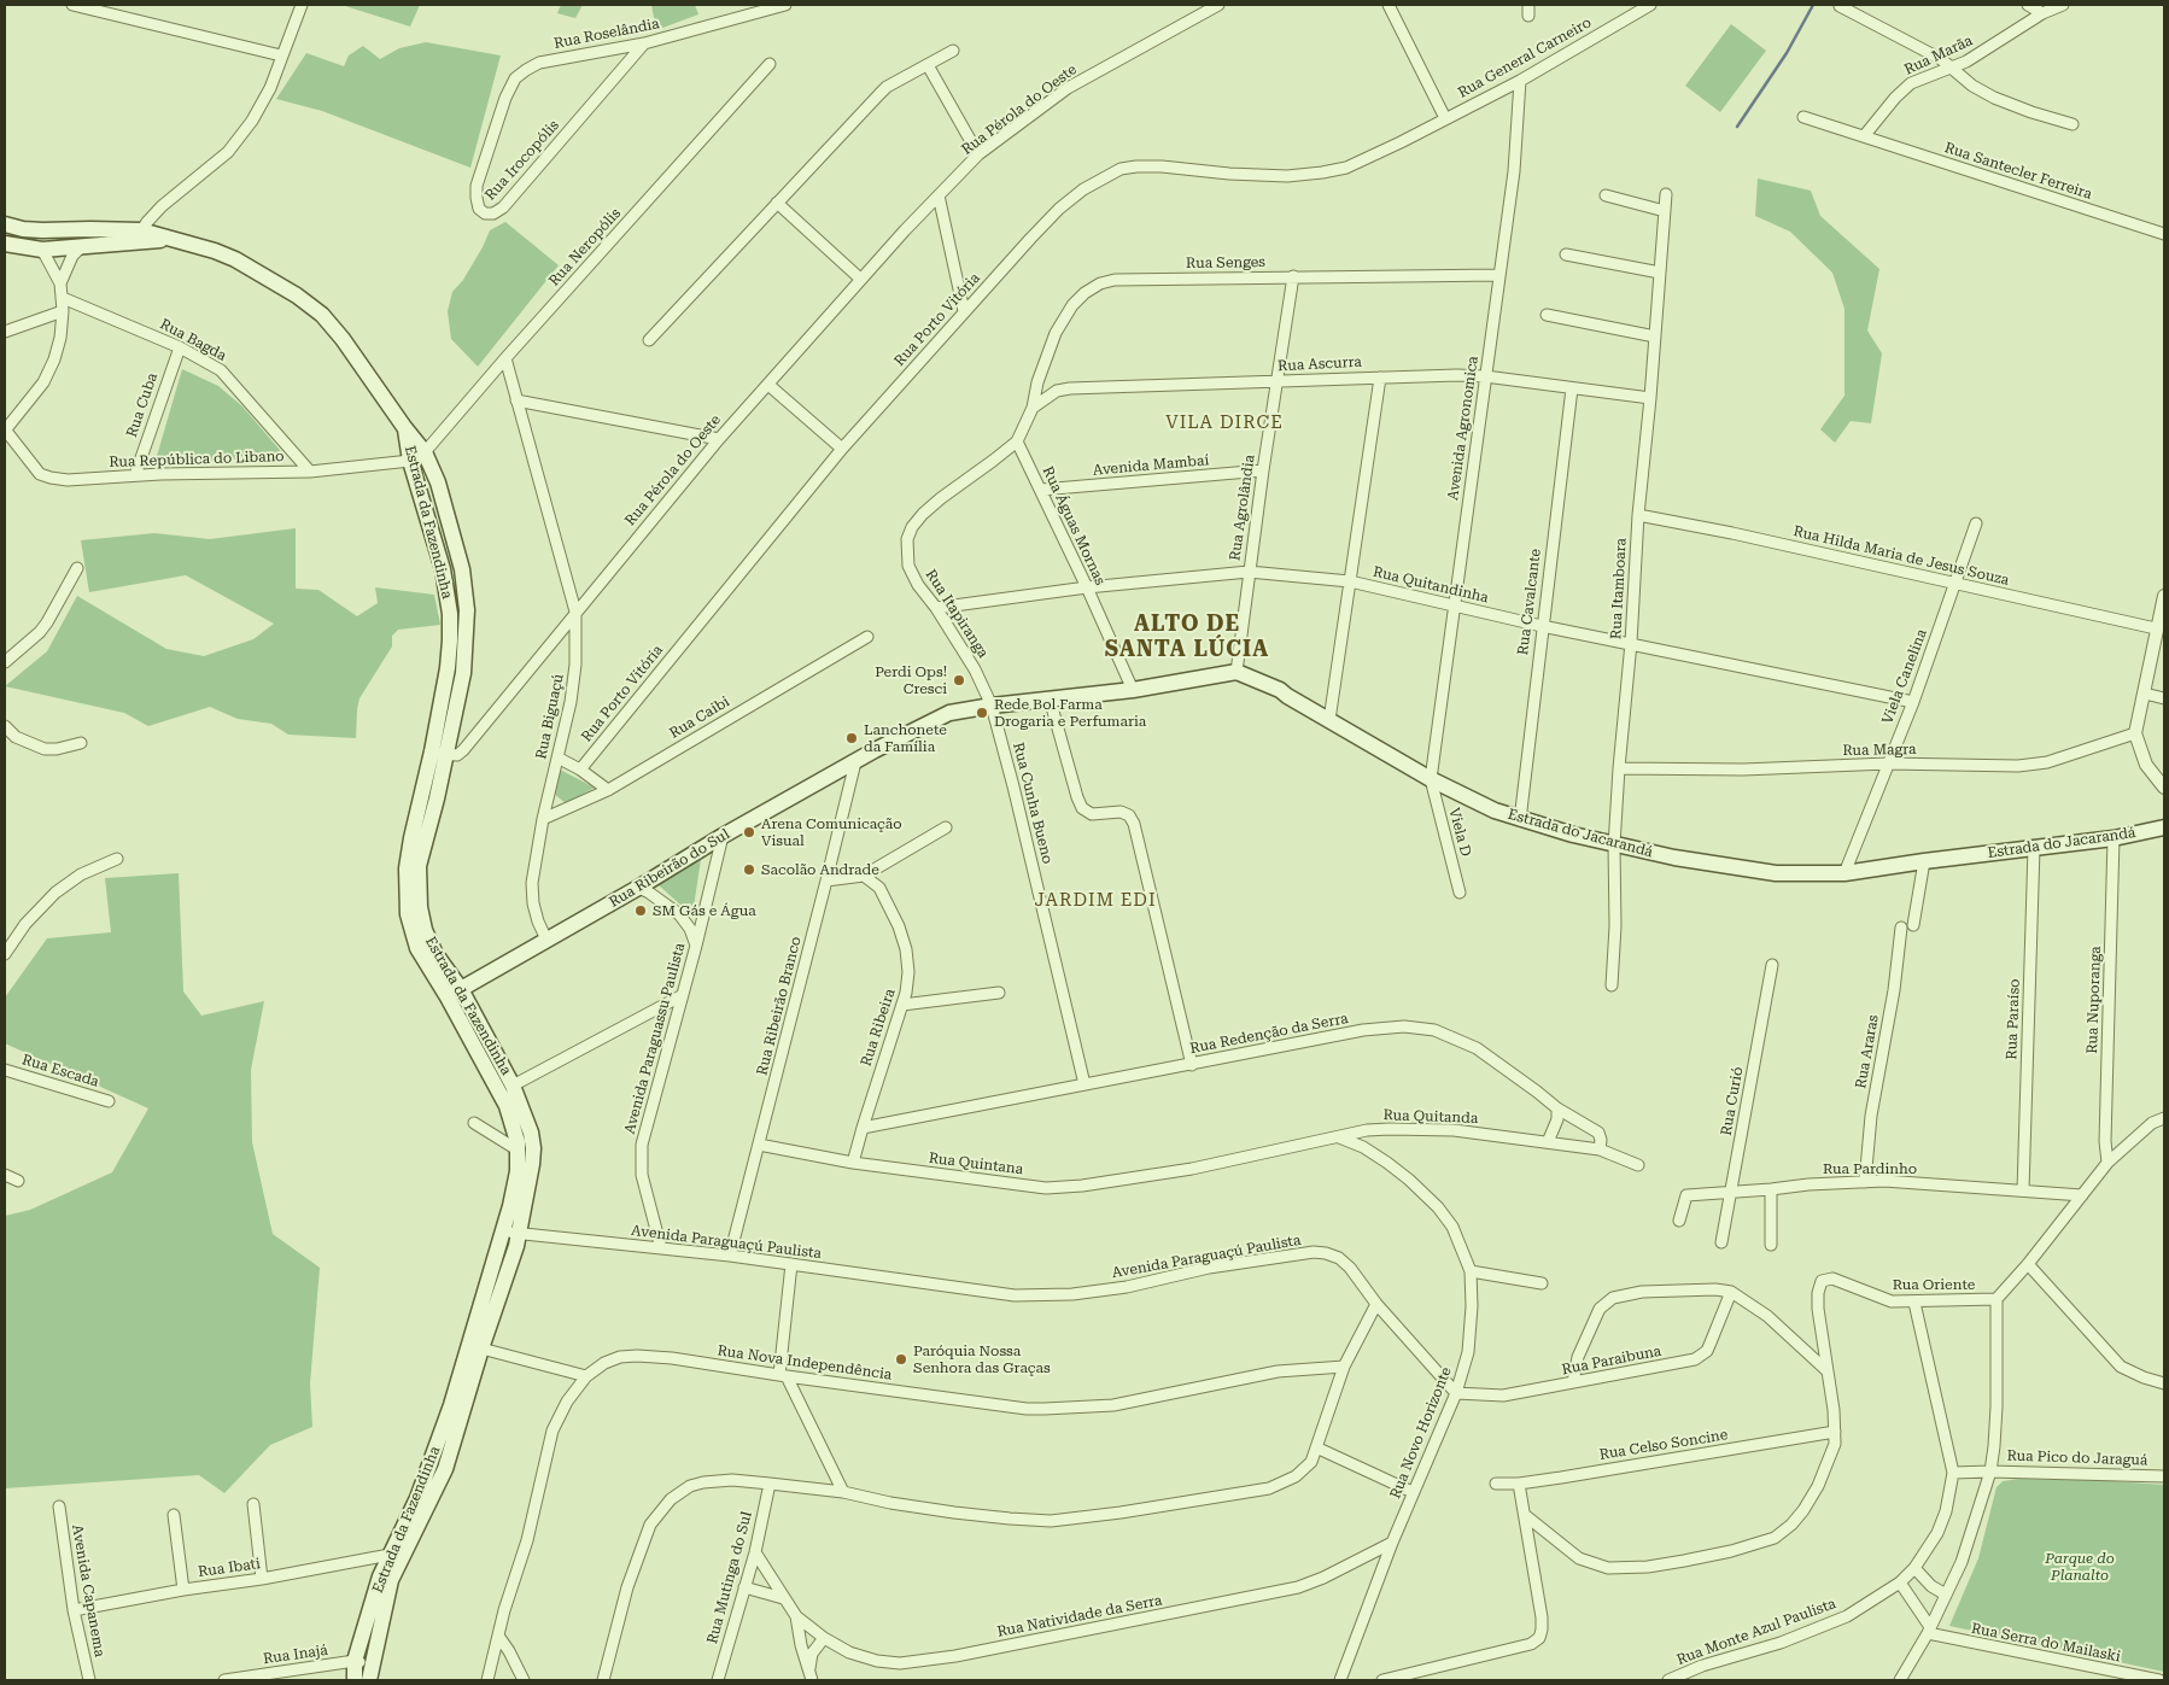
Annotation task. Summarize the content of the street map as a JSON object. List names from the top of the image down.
{
  "streets": {
    "main road": ["Estrada da Fazendinha", "Estrada do Jacarandá", "Rua Ribeirão do Sul"],
    "street": [
      "Rua Roselândia",
      "Rua Marãa",
      "Rua General Carneiro",
      "Rua Pérola do Oeste",
      "Rua Irocopólis",
      "Rua Santecler Ferreira",
      "Rua Neropólis",
      "Rua Senges",
      "Rua Porto Vitória",
      "Rua Bagda",
      "Rua Ascurra",
      "Rua Cuba",
      "Avenida Agronomica",
      "Rua República do Libano",
      "Avenida Mambaí",
      "Rua Agrolândia",
      "Rua Águas Mornas",
      "Rua Hilda Maria de Jesus Souza",
      "Rua Quitandinha",
      "Rua Itamboara",
      "Rua Cavalcante",
      "Rua Itapiranga",
      "Viela Canelina",
      "Rua Biguaçú",
      "Rua Caibi",
      "Rua Magra",
      "Rua Cunha Bueno",
      "Viela D",
      "Rua Nuporanga",
      "Rua Ribeirão Branco",
      "Rua Paraíso",
      "Rua Ribeira",
      "Rua Redenção da Serra",
      "Avenida Paraguassu Paulista",
      "Rua Araras",
      "Rua Escada",
      "Rua Curió",
      "Rua Quitanda",
      "Rua Quintana",
      "Rua Pardinho",
      "Avenida Paraguaçú Paulista",
      "Rua Oriente",
      "Rua Paraibuna",
      "Rua Nova Independência",
      "Rua Novo Horizonte",
      "Rua Celso Soncine",
      "Rua Pico do Jaraguá",
      "Rua Ibati",
      "Rua Mutinga do Sul",
      "Avenida Capanema",
      "Rua Natividade da Serra",
      "Rua Monte Azul Paulista",
      "Rua Serra do Mailaski",
      "Rua Inajá"
    ]
  },
  "crossings": [
    ["Rua Roselândia", "Rua Irocopólis"],
    ["Rua Marãa", "Rua Santecler Ferreira"],
    ["Rua General Carneiro", "Rua Porto Vitória"],
    ["Rua General Carneiro", "Avenida Agronomica"],
    ["Rua Pérola do Oeste", "Estrada da Fazendinha"],
    ["Rua Pérola do Oeste", "Rua Biguaçú"],
    ["Rua Neropólis", "Rua República do Libano"],
    ["Rua Neropólis", "Estrada da Fazendinha"],
    ["Rua Neropólis", "Rua Biguaçú"],
    ["Rua Senges", "Rua Ascurra"],
    ["Rua Senges", "Avenida Agronomica"],
    ["Rua Senges", "Rua Agrolândia"],
    ["Rua Bagda", "Rua Cuba"],
    ["Rua Bagda", "Rua República do Libano"],
    ["Rua Ascurra", "Avenida Agronomica"],
    ["Rua Ascurra", "Rua Agrolândia"],
    ["Rua Ascurra", "Rua Itamboara"],
    ["Rua Ascurra", "Rua Cavalcante"],
    ["Rua Cuba", "Rua República do Libano"],
    ["Avenida Agronomica", "Rua Quitandinha"],
    ["Avenida Agronomica", "Viela D"],
    ["Avenida Agronomica", "Estrada do Jacarandá"],
    ["Rua República do Libano", "Estrada da Fazendinha"],
    ["Avenida Mambaí", "Rua Agrolândia"],
    ["Avenida Mambaí", "Rua Águas Mornas"],
    ["Rua Agrolândia", "Rua Quitandinha"],
    ["Rua Agrolândia", "Estrada do Jacarandá"],
    ["Estrada da Fazendinha", "Rua Ribeirão do Sul"],
    ["Estrada da Fazendinha", "Avenida Paraguaçú Paulista"],
    ["Estrada da Fazendinha", "Rua Ibati"],
    ["Estrada da Fazendinha", "Rua Inajá"],
    ["Rua Águas Mornas", "Rua Quitandinha"],
    ["Rua Águas Mornas", "Rua Itapiranga"],
    ["Rua Hilda Maria de Jesus Souza", "Rua Itamboara"],
    ["Rua Hilda Maria de Jesus Souza", "Viela Canelina"],
    ["Rua Quitandinha", "Rua Itamboara"],
    ["Rua Quitandinha", "Rua Cavalcante"],
    ["Rua Quitandinha", "Rua Itapiranga"],
    ["Rua Quitandinha", "Viela Canelina"],
    ["Rua Itamboara", "Rua Magra"],
    ["Rua Itamboara", "Estrada do Jacarandá"],
    ["Rua Cavalcante", "Estrada do Jacarandá"],
    ["Rua Itapiranga", "Rua Cunha Bueno"],
    ["Rua Itapiranga", "Rua Ribeirão do Sul"],
    ["Viela Canelina", "Rua Magra"],
    ["Viela Canelina", "Estrada do Jacarandá"],
    ["Rua Biguaçú", "Rua Caibi"],
    ["Rua Biguaçú", "Rua Ribeirão do Sul"],
    ["Rua Cunha Bueno", "Rua Ribeirão do Sul"],
    ["Rua Cunha Bueno", "Rua Redenção da Serra"],
    ["Viela D", "Estrada do Jacarandá"],
    ["Estrada do Jacarandá", "Rua Nuporanga"],
    ["Estrada do Jacarandá", "Rua Paraíso"],
    ["Rua Ribeirão do Sul", "Rua Ribeirão Branco"],
    ["Rua Ribeirão do Sul", "Avenida Paraguassu Paulista"],
    ["Rua Ribeirão Branco", "Rua Quintana"],
    ["Rua Ribeirão Branco", "Avenida Paraguaçú Paulista"],
    ["Rua Paraíso", "Rua Pardinho"],
    ["Rua Ribeira", "Rua Redenção da Serra"],
    ["Rua Ribeira", "Rua Quintana"],
    ["Rua Redenção da Serra", "Rua Quitanda"],
    ["Avenida Paraguassu Paulista", "Avenida Paraguaçú Paulista"],
    ["Rua Araras", "Rua Pardinho"],
    ["Rua Curió", "Rua Pardinho"],
    ["Rua Quitanda", "Rua Quintana"],
    ["Rua Quitanda", "Rua Novo Horizonte"],
    ["Avenida Paraguaçú Paulista", "Rua Paraibuna"],
    ["Avenida Paraguaçú Paulista", "Rua Novo Horizonte"],
    ["Rua Paraibuna", "Rua Novo Horizonte"],
    ["Rua Novo Horizonte", "Rua Natividade da Serra"],
    ["Rua Pico do Jaraguá", "Rua Monte Azul Paulista"],
    ["Rua Ibati", "Avenida Capanema"],
    ["Rua Mutinga do Sul", "Rua Natividade da Serra"]
  ],
  "districts": ["VILA DIRCE", "ALTO DE SANTA LÚCIA", "JARDIM EDI"],
  "parks": ["Parque do Planalto"],
  "places": [
    "Perdi Ops! Cresci",
    "Rede Bol Farma Drogaria e Perfumaria",
    "Lanchonete da Família",
    "Arena Comunicação Visual",
    "Sacolão Andrade",
    "SM Gás e Água",
    "Paróquia Nossa Senhora das Graças"
  ]
}
